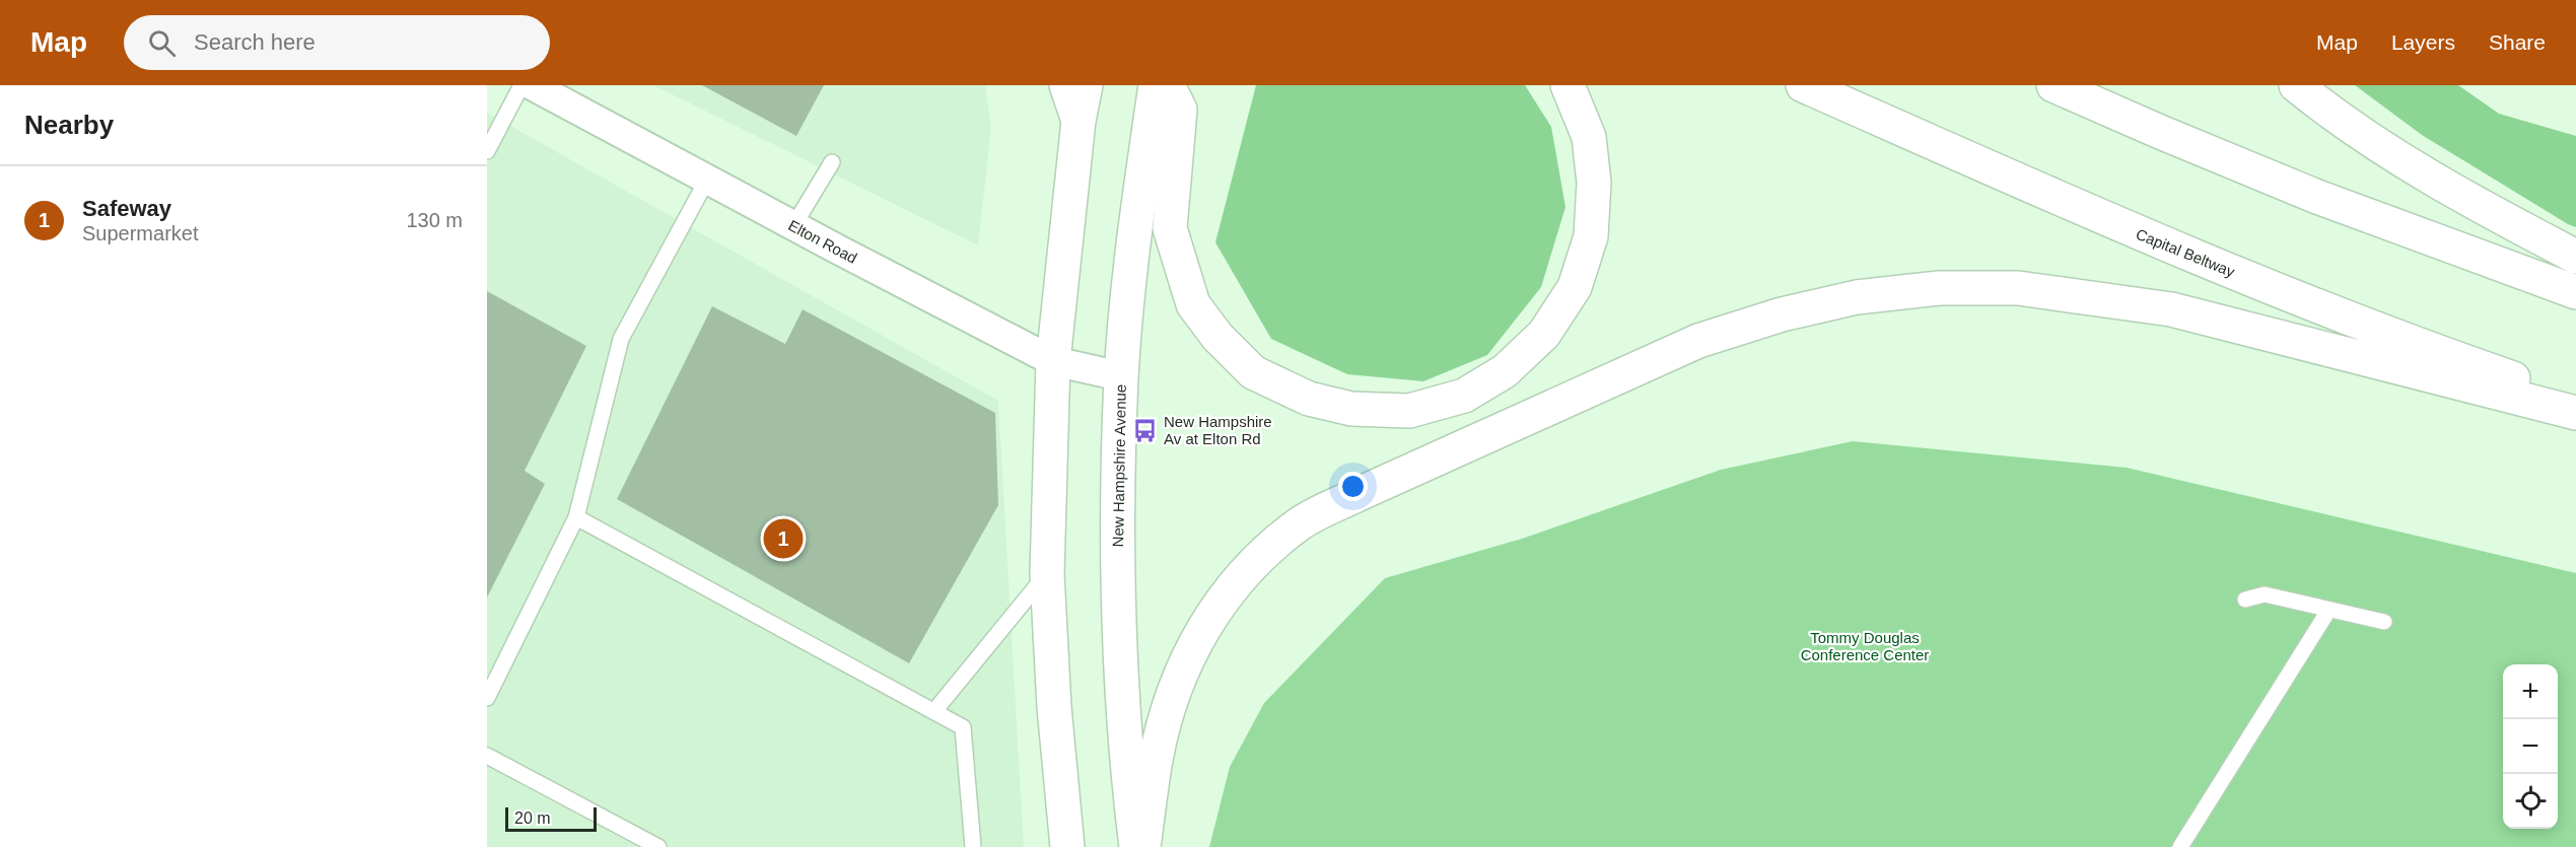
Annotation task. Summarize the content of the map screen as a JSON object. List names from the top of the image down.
{
  "streets": {
    "main road": ["Capital Beltway", "New Hampshire Avenue"],
    "street": ["Elton Road"]
  },
  "crossings": [
    ["Elton Road", "New Hampshire Avenue"]
  ],
  "parks": ["Tommy Douglas Conference Center"],
  "places": {
    "bus stop": ["New Hampshire Av at Elton Rd"]
  },
  "scale_bar": "20 m",
  "page": {
    "header": "Map",
    "search": "Search here",
    "nav": ["Map", "Layers", "Share"],
    "heading": "Nearby",
    "list": [
      {
        "mark": "1",
        "name": "Safeway",
        "note": "Supermarket",
        "value": "130 m"
      }
    ],
    "pins": "1",
    "map_buttons": ["+", "−"],
    "scale": "20 m"
  }
}
